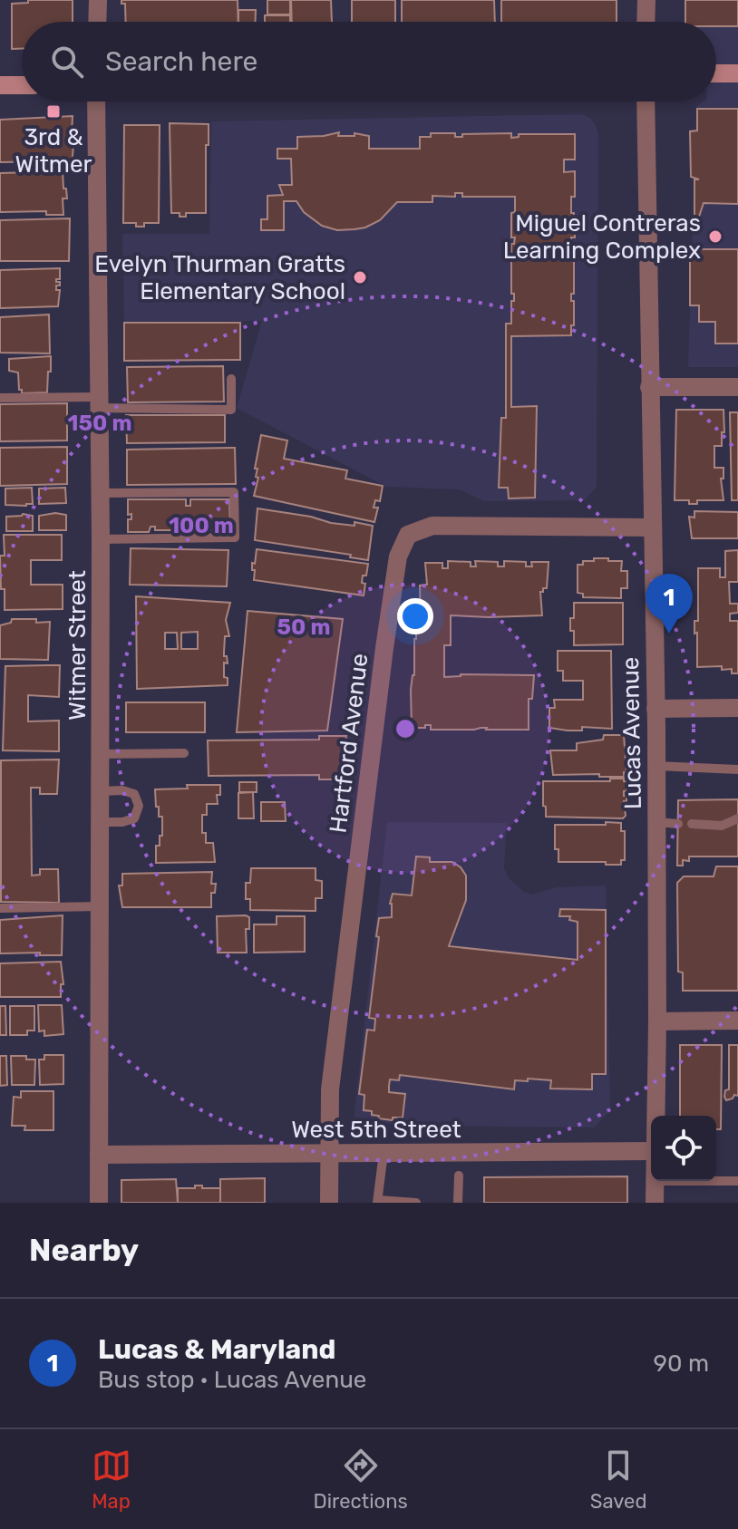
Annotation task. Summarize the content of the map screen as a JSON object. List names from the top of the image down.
{
  "streets": {
    "street": [
      "Witmer Street",
      "Lucas Avenue",
      "Hartford Avenue",
      "West 5th Street"
    ]
  },
  "crossings": [
    ["Witmer Street", "West 5th Street"],
    ["Lucas Avenue", "Hartford Avenue"],
    ["Hartford Avenue", "West 5th Street"]
  ],
  "places": {
    "transit": ["3rd & Witmer"],
    "other": ["Miguel Contreras Learning Complex", "Evelyn Thurman Gratts Elementary School"]
  },
  "page": {
    "search": "Search here",
    "pins": "1",
    "heading": "Nearby",
    "list": [
      {
        "mark": "1",
        "name": "Lucas & Maryland",
        "note": "Bus stop · Lucas Avenue",
        "value": "90 m"
      }
    ],
    "nav": ["Map", "Directions", "Saved"]
  },
  "rings": ["150 m", "100 m", "50 m"]
}
